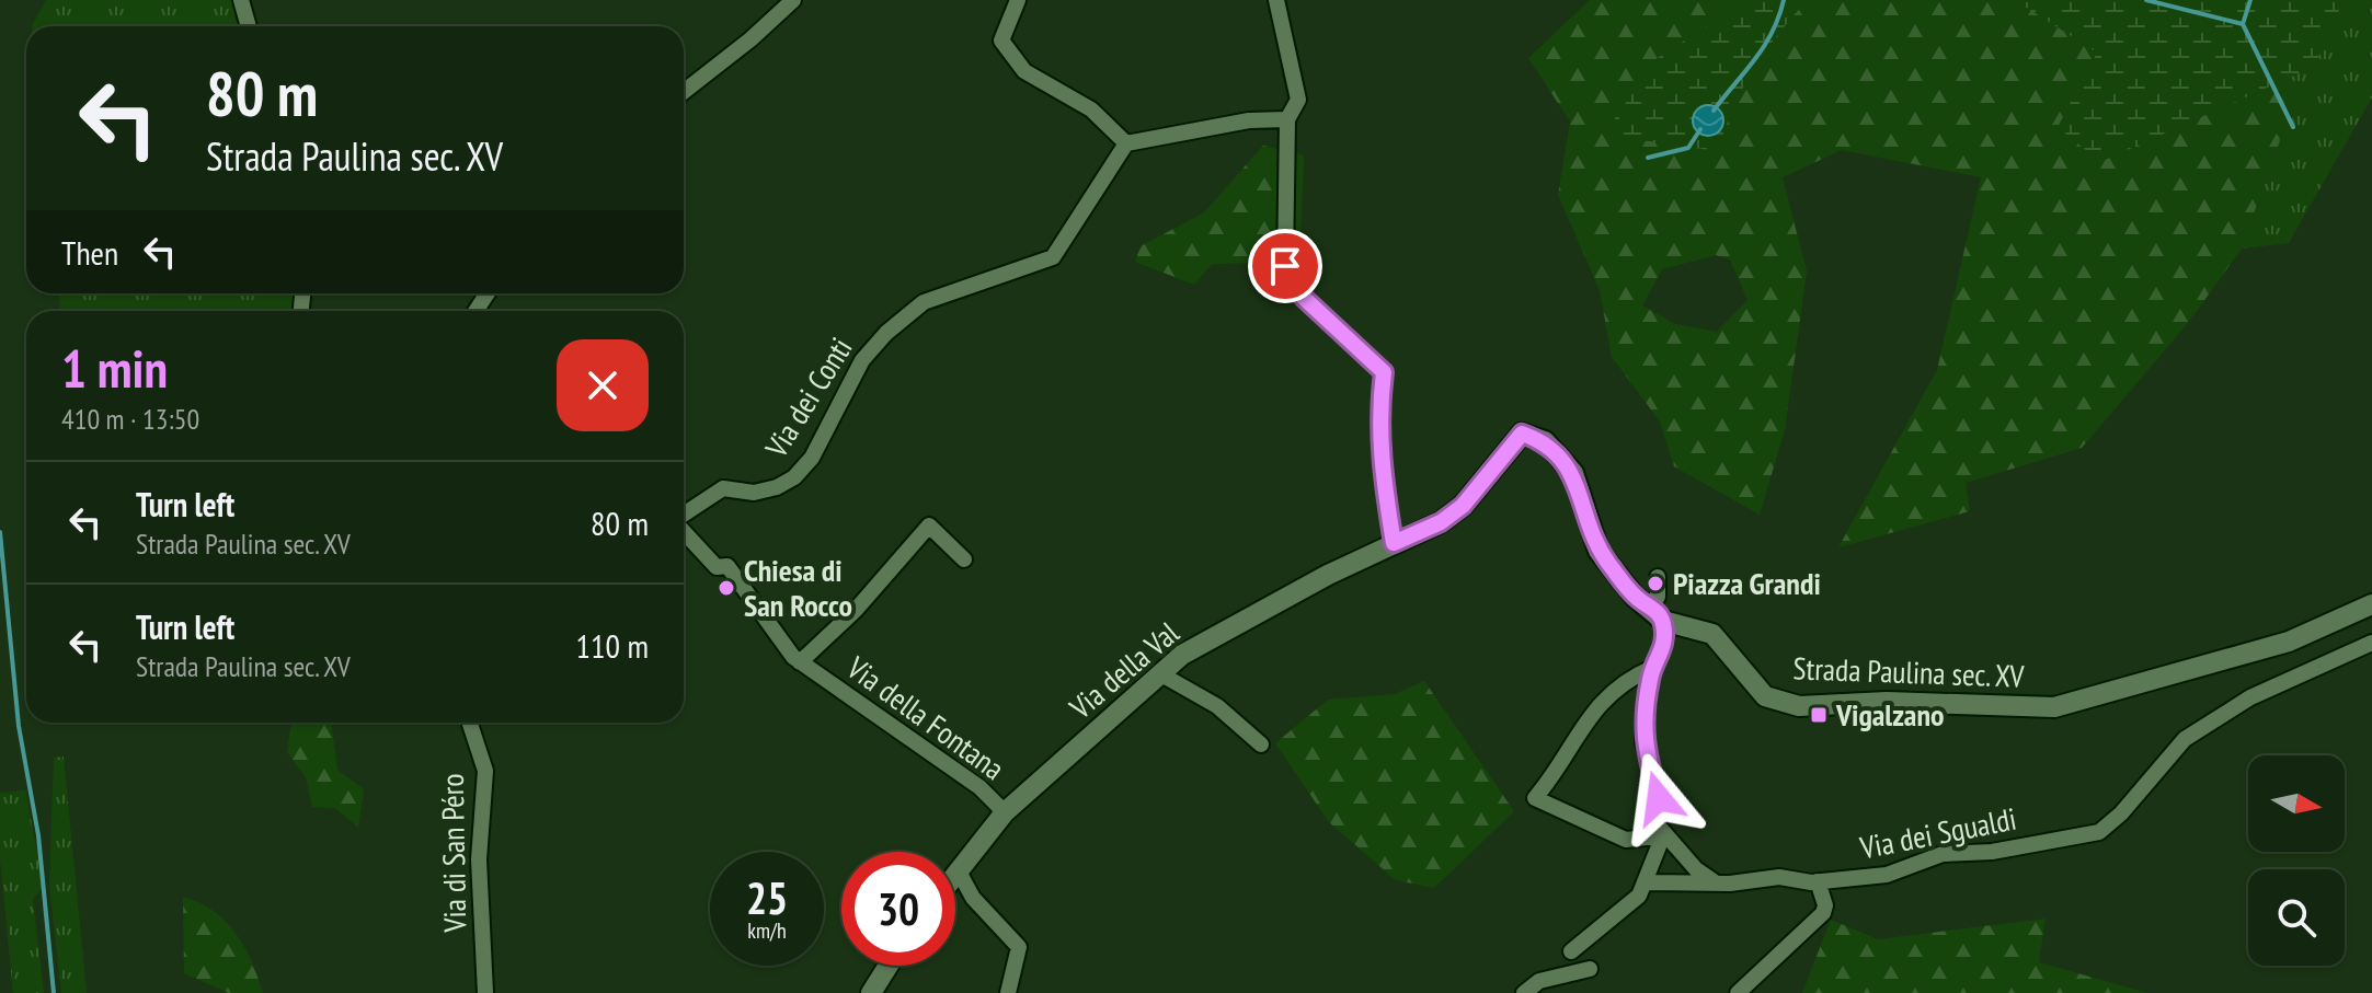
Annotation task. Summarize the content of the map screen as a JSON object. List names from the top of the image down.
{
  "streets": {
    "street": [
      "Via dei Conti",
      "Via della Val",
      "Strada Paulina sec. XV",
      "Via della Fontana",
      "Via dei Sgualdi",
      "Via di San Péro"
    ]
  },
  "crossings": [
    ["Via della Val", "Strada Paulina sec. XV"],
    ["Via della Val", "Via della Fontana"]
  ],
  "places": {
    "other": ["Piazza Grandi", "Chiesa di San Rocco"],
    "transit": ["Vigalzano"]
  },
  "north": "right",
  "page": {
    "turn": ["80 m", "Strada Paulina sec. XV"],
    "then": "Then",
    "heading": ["1 min", "410 m · 13:50"],
    "list": [
      {
        "name": "Turn left",
        "note": "Strada Paulina sec. XV",
        "value": "80 m"
      },
      {
        "name": "Turn left",
        "note": "Strada Paulina sec. XV",
        "value": "110 m"
      }
    ],
    "speed": "25 km/h",
    "limit": "30"
  }
}
